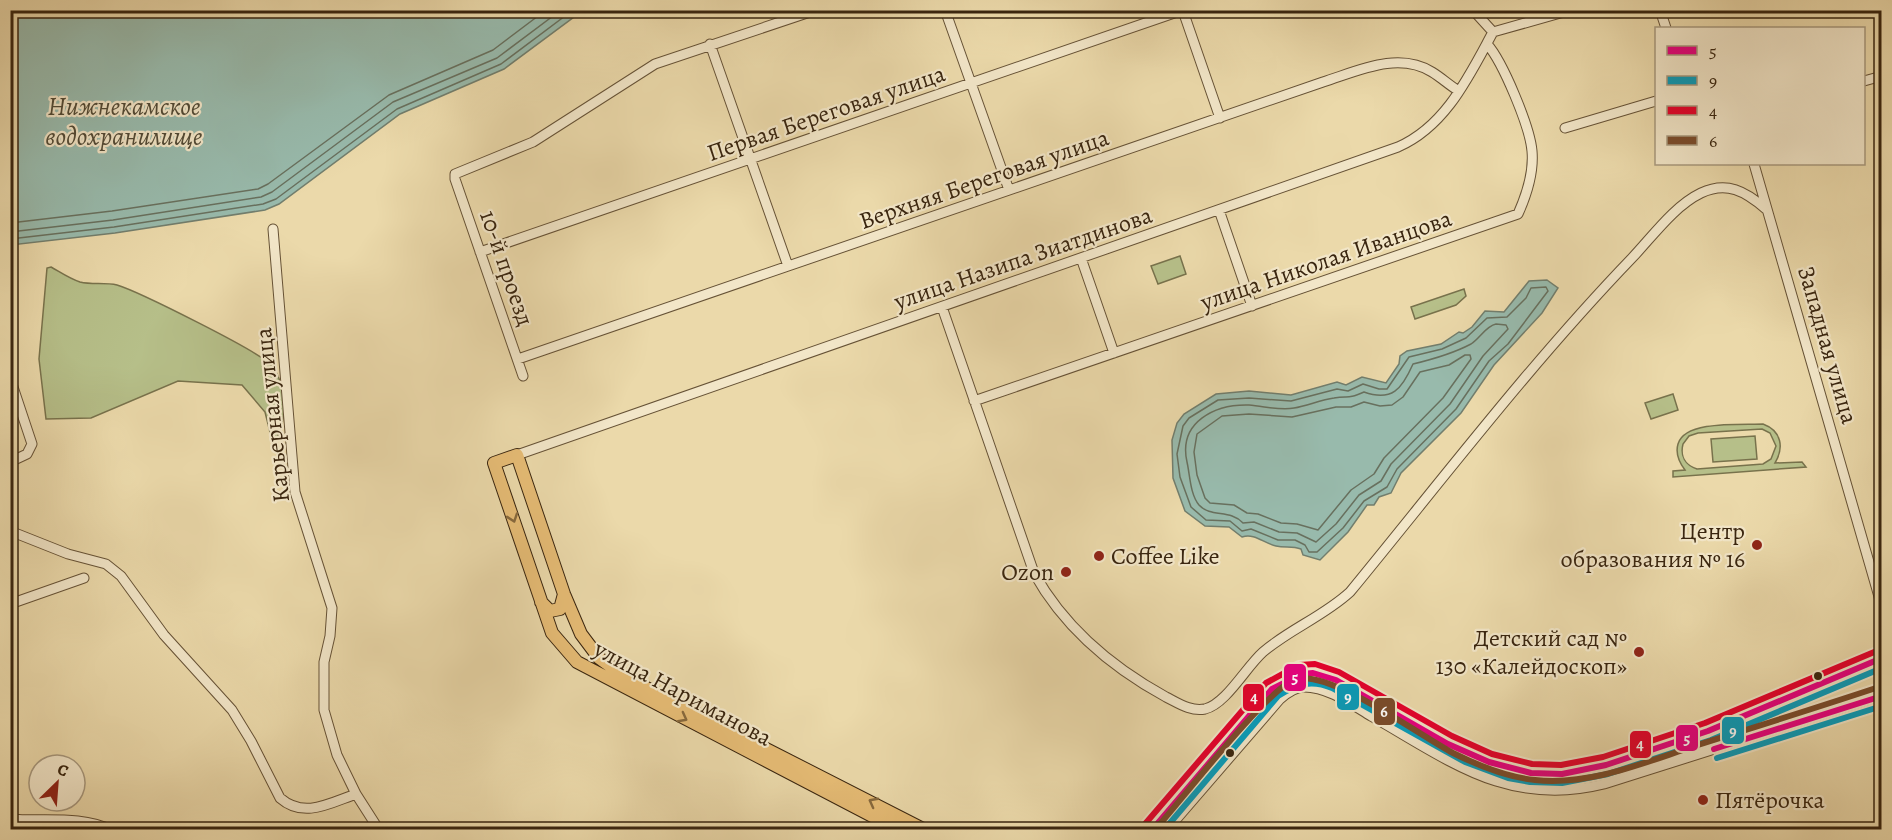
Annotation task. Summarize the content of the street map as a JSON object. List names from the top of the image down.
{
  "streets": {
    "main road": ["улица Нариманова"],
    "street": [
      "Первая Береговая улица",
      "Верхняя Береговая улица",
      "улица Назипа Зиатдинова",
      "улица Николая Иванцова",
      "10-й проезд",
      "Западная улица",
      "Карьерная улица"
    ]
  },
  "crossings": [
    ["Первая Береговая улица", "10-й проезд"],
    ["Верхняя Береговая улица", "улица Назипа Зиатдинова"],
    ["Верхняя Береговая улица", "10-й проезд"],
    ["улица Назипа Зиатдинова", "улица Николая Иванцова"],
    ["улица Назипа Зиатдинова", "улица Нариманова"]
  ],
  "water": ["Нижнекамское водохранилище"],
  "places": [
    "Центр образования № 16",
    "Coffee Like",
    "Ozon",
    "Детский сад № 130 «Калейдоскоп»",
    "Пятёрочка"
  ],
  "lines": [
    "transit line 4",
    "transit line 5",
    "transit line 9",
    "transit line 6"
  ],
  "legend": [
    "5",
    "9",
    "4",
    "6"
  ],
  "north": "top right"
}
